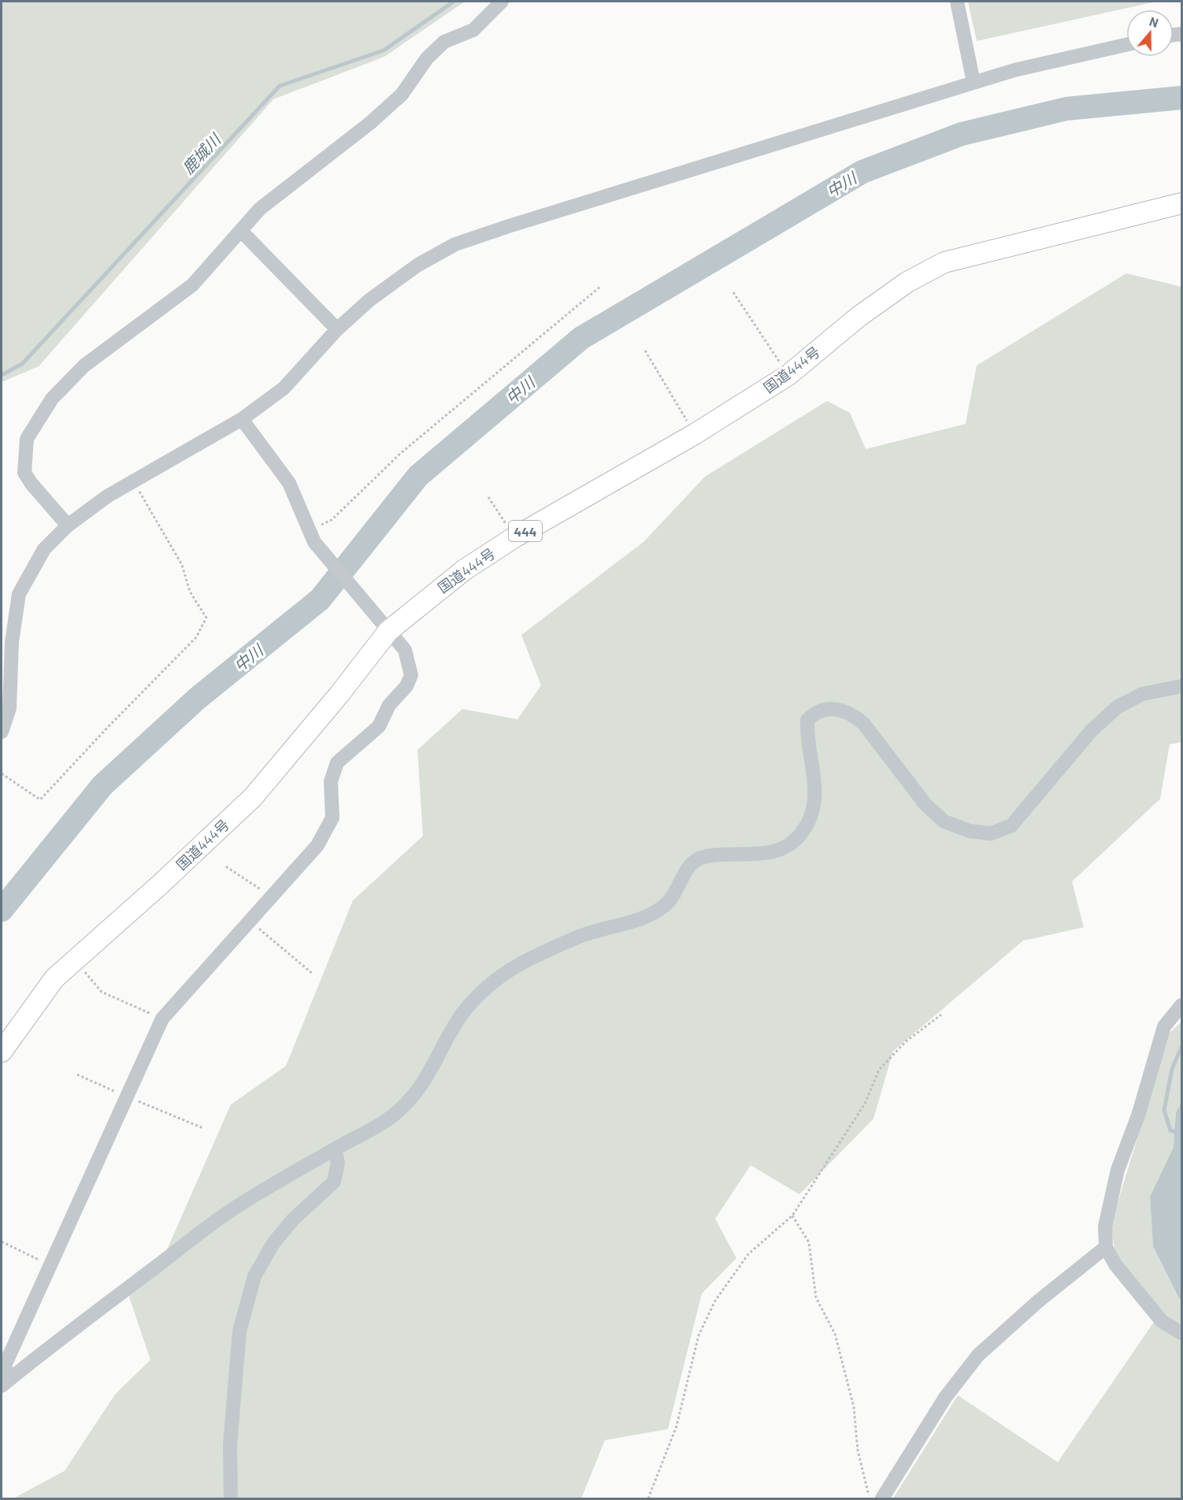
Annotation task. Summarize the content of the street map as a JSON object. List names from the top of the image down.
{
  "streets": {
    "highway": ["国道444号", "444"]
  },
  "water": ["鹿城川", "中川"],
  "north": "top"
}
